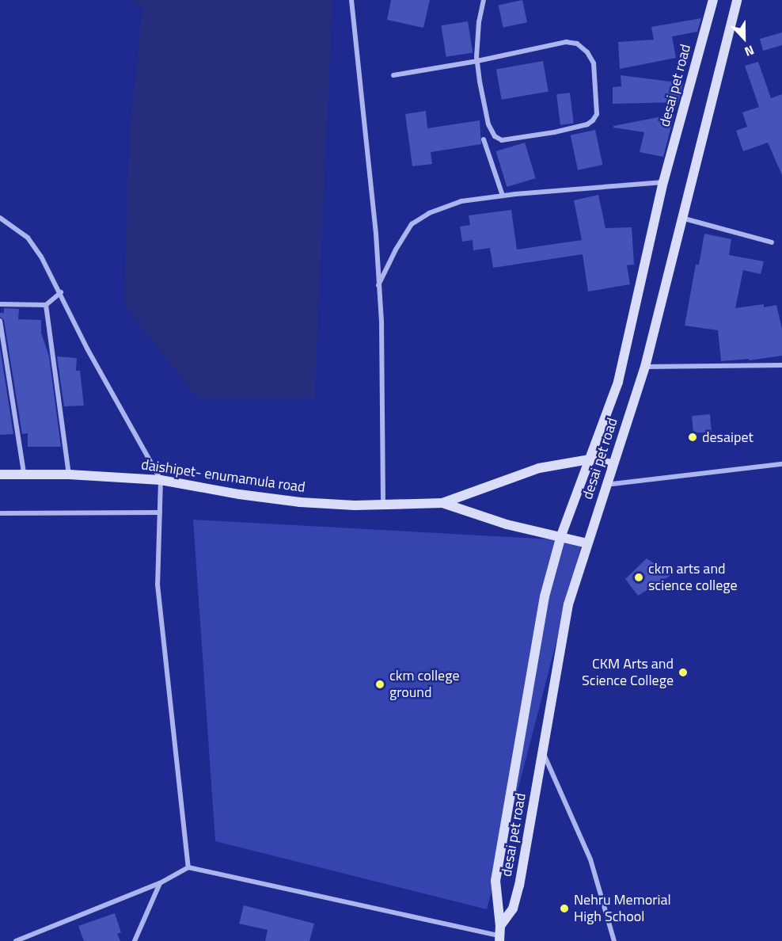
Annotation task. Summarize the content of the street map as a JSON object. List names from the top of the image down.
{
  "streets": {
    "street": ["desai pet road", "daishipet- enumamula road"]
  },
  "crossings": [
    ["desai pet road", "daishipet- enumamula road"]
  ],
  "places": [
    "desaipet",
    "ckm arts and science college",
    "CKM Arts and Science College",
    "ckm college ground",
    "Nehru Memorial High School"
  ],
  "north": "bottom"
}
